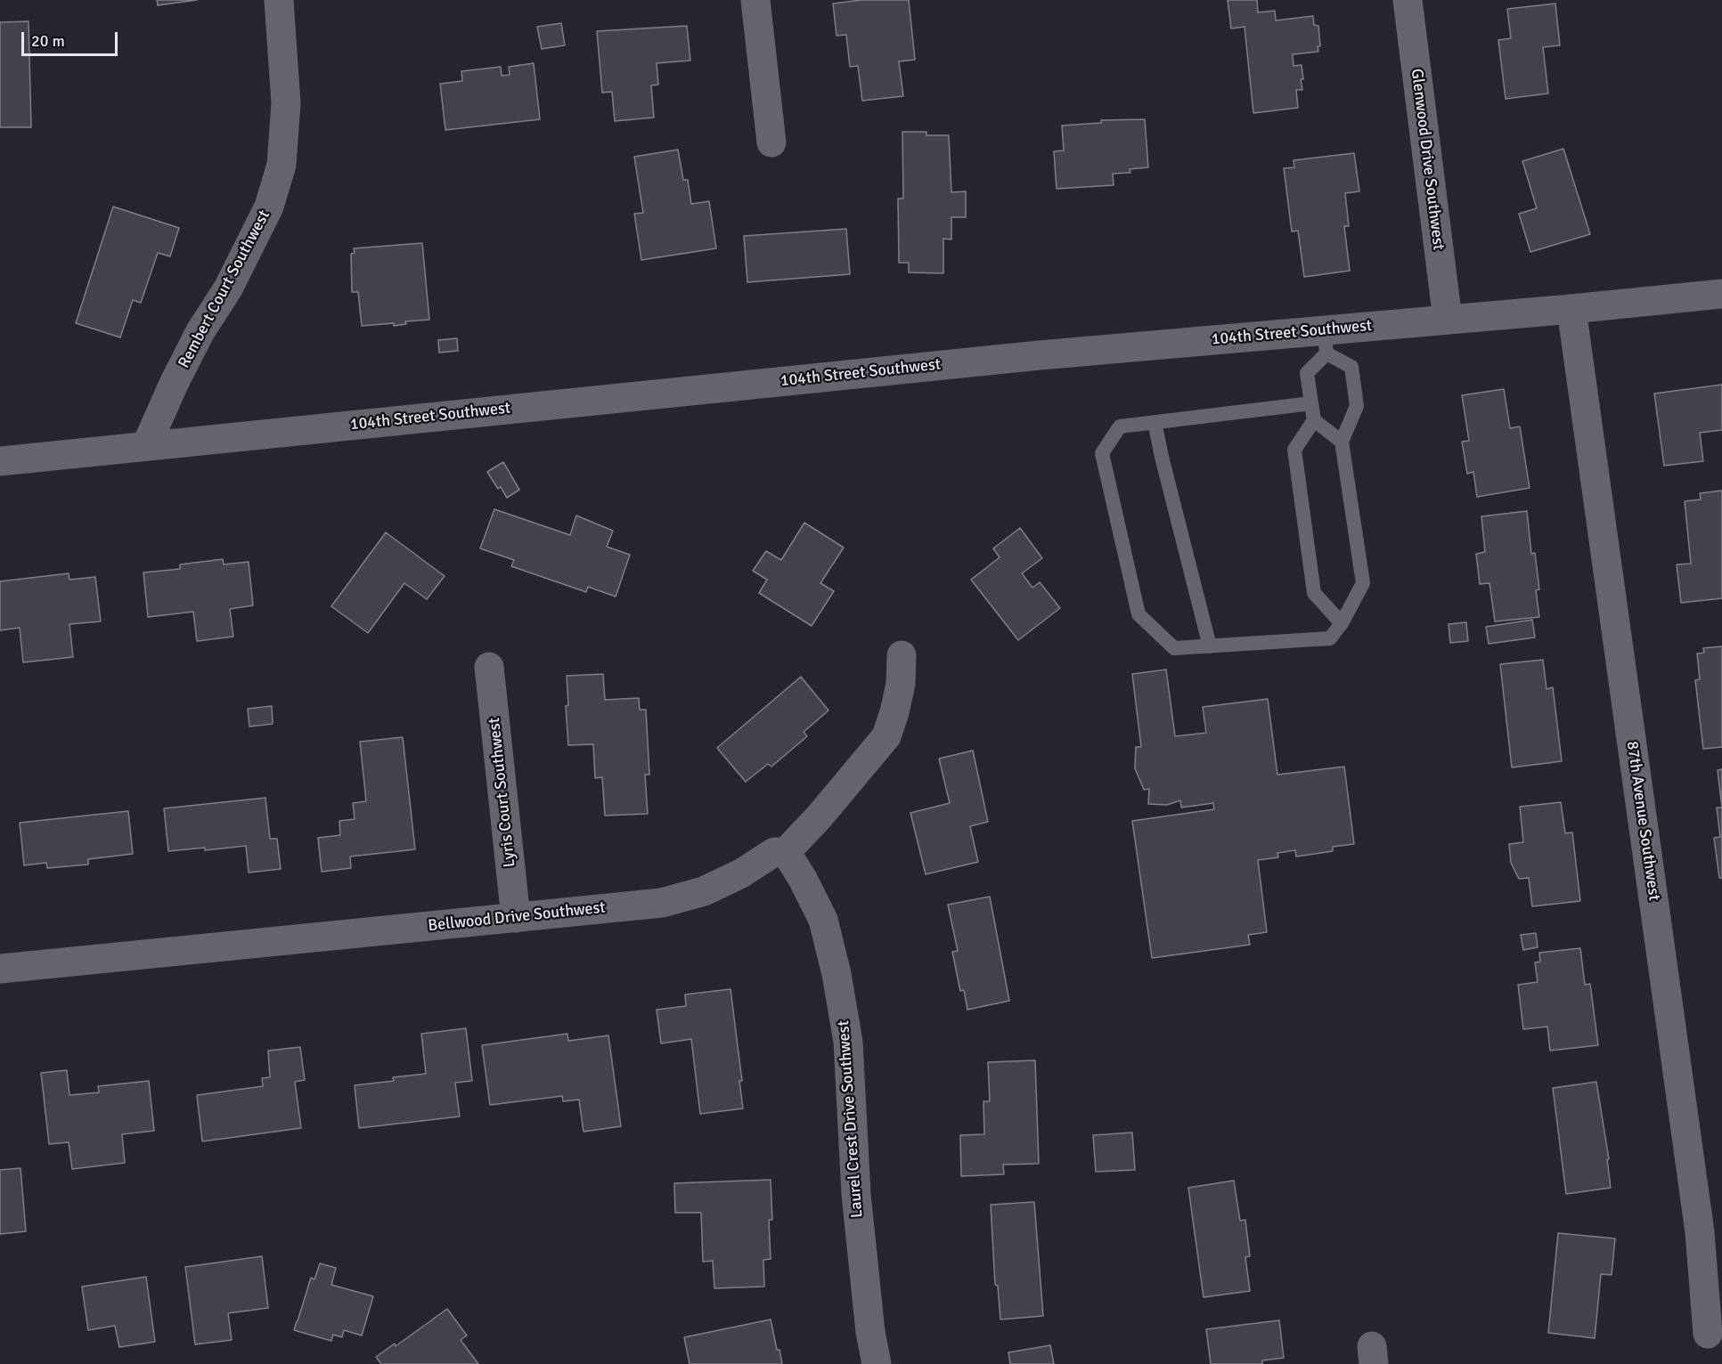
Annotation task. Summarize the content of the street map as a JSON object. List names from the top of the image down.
{
  "streets": {
    "street": [
      "Glenwood Drive Southwest",
      "Rembert Court Southwest",
      "104th Street Southwest",
      "Lyris Court Southwest",
      "87th Avenue Southwest",
      "Bellwood Drive Southwest",
      "Laurel Crest Drive Southwest"
    ]
  },
  "crossings": [
    ["Glenwood Drive Southwest", "104th Street Southwest"],
    ["Rembert Court Southwest", "104th Street Southwest"],
    ["104th Street Southwest", "87th Avenue Southwest"],
    ["Lyris Court Southwest", "Bellwood Drive Southwest"],
    ["Bellwood Drive Southwest", "Laurel Crest Drive Southwest"]
  ],
  "scale_bar": "20 m"
}
